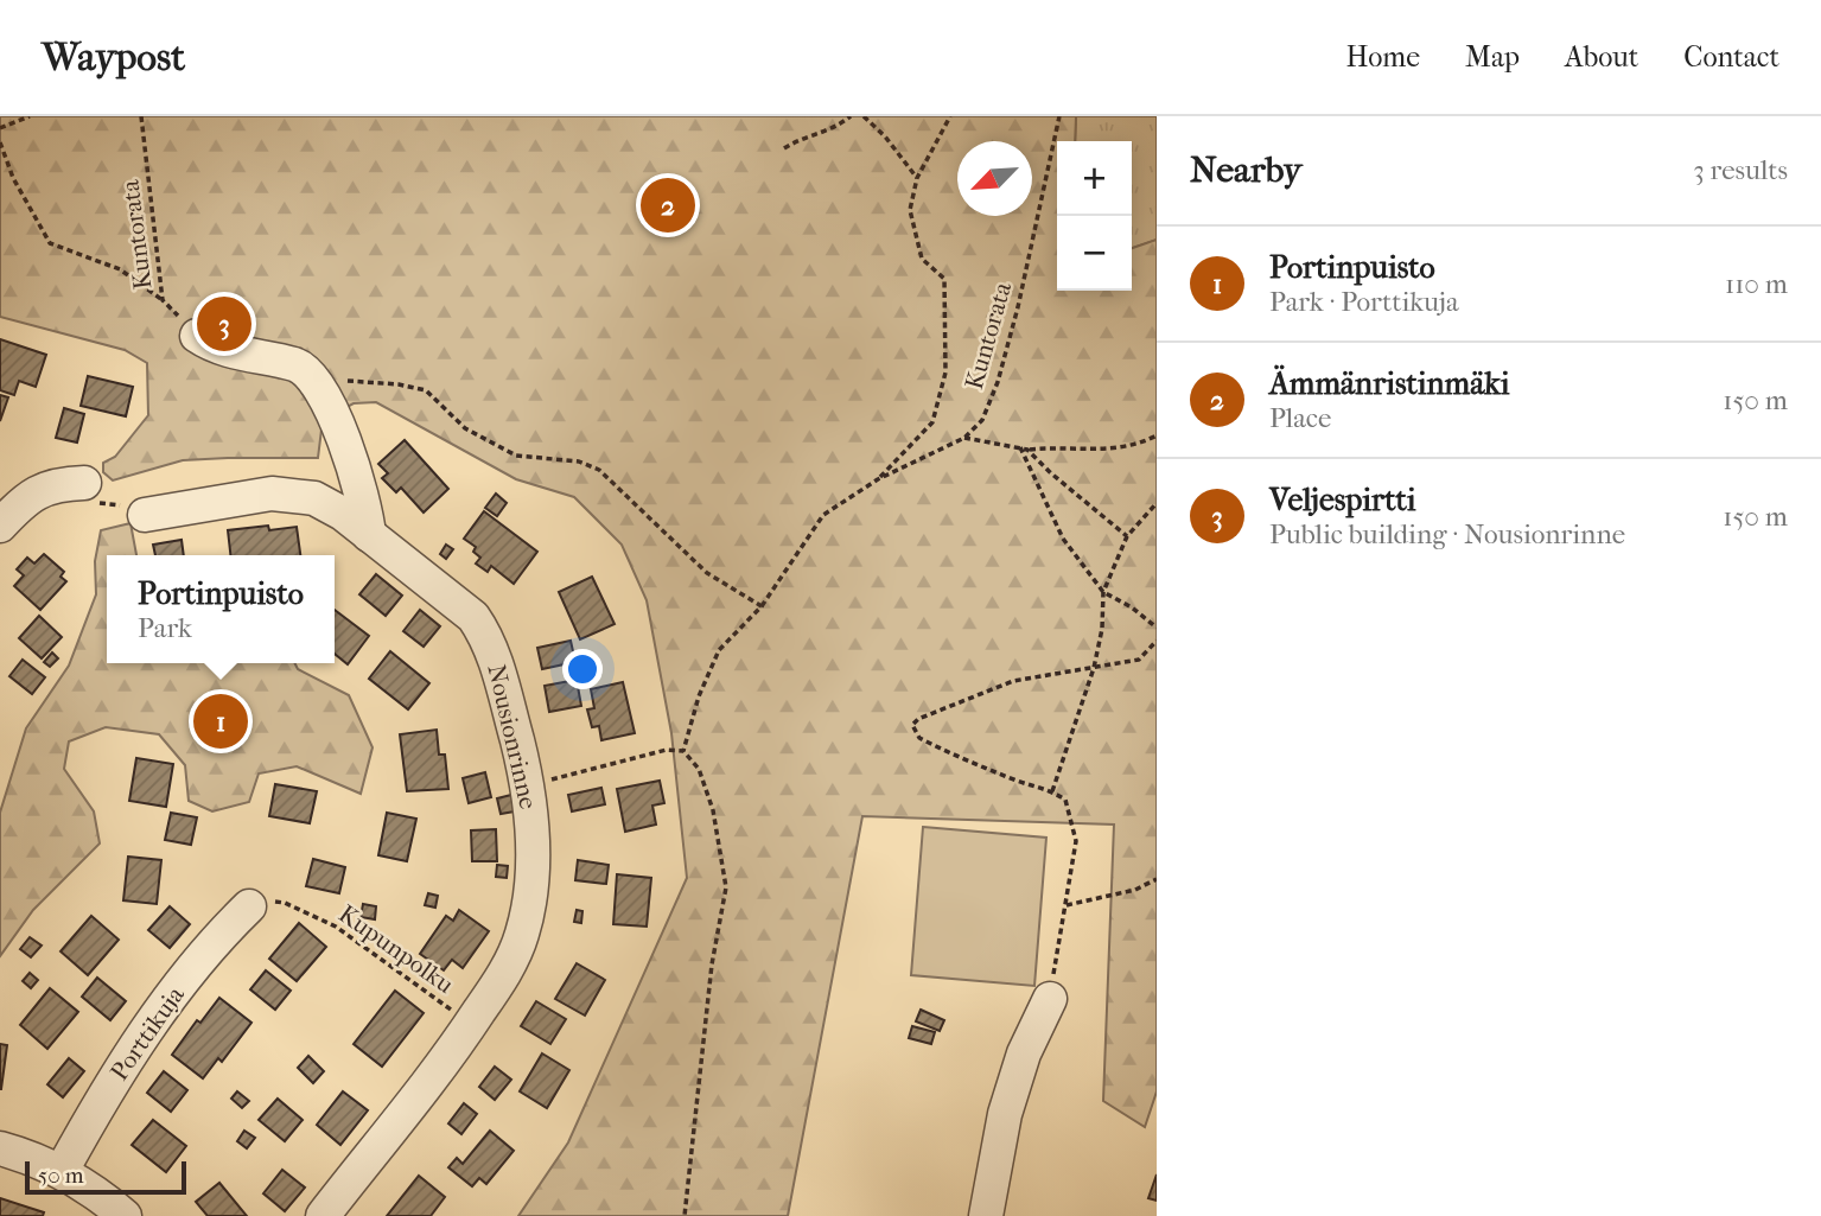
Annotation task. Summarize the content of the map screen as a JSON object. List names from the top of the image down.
{
  "streets": {
    "street": ["Nousionrinne", "Porttikuja"],
    "path": ["Kuntorata", "Kupunpolku"]
  },
  "crossings": [
    ["Nousionrinne", "Kupunpolku"],
    ["Kupunpolku", "Porttikuja"]
  ],
  "scale_bar": "50 m",
  "north": "bottom left",
  "page": {
    "header": "Waypost",
    "nav": [
      "Home",
      "Map",
      "About",
      "Contact"
    ],
    "heading": ["Nearby", "3 results"],
    "map_buttons": ["+", "−"],
    "pins": ["2", "3", "1"],
    "list": [
      {
        "mark": "1",
        "name": "Portinpuisto",
        "note": "Park · Porttikuja",
        "value": "110 m"
      },
      {
        "mark": "2",
        "name": "Ämmänristinmäki",
        "note": "Place",
        "value": "150 m"
      },
      {
        "mark": "3",
        "name": "Veljespirtti",
        "note": "Public building · Nousionrinne",
        "value": "150 m"
      }
    ],
    "popup": ["Portinpuisto", "Park"],
    "scale": "50 m"
  }
}
